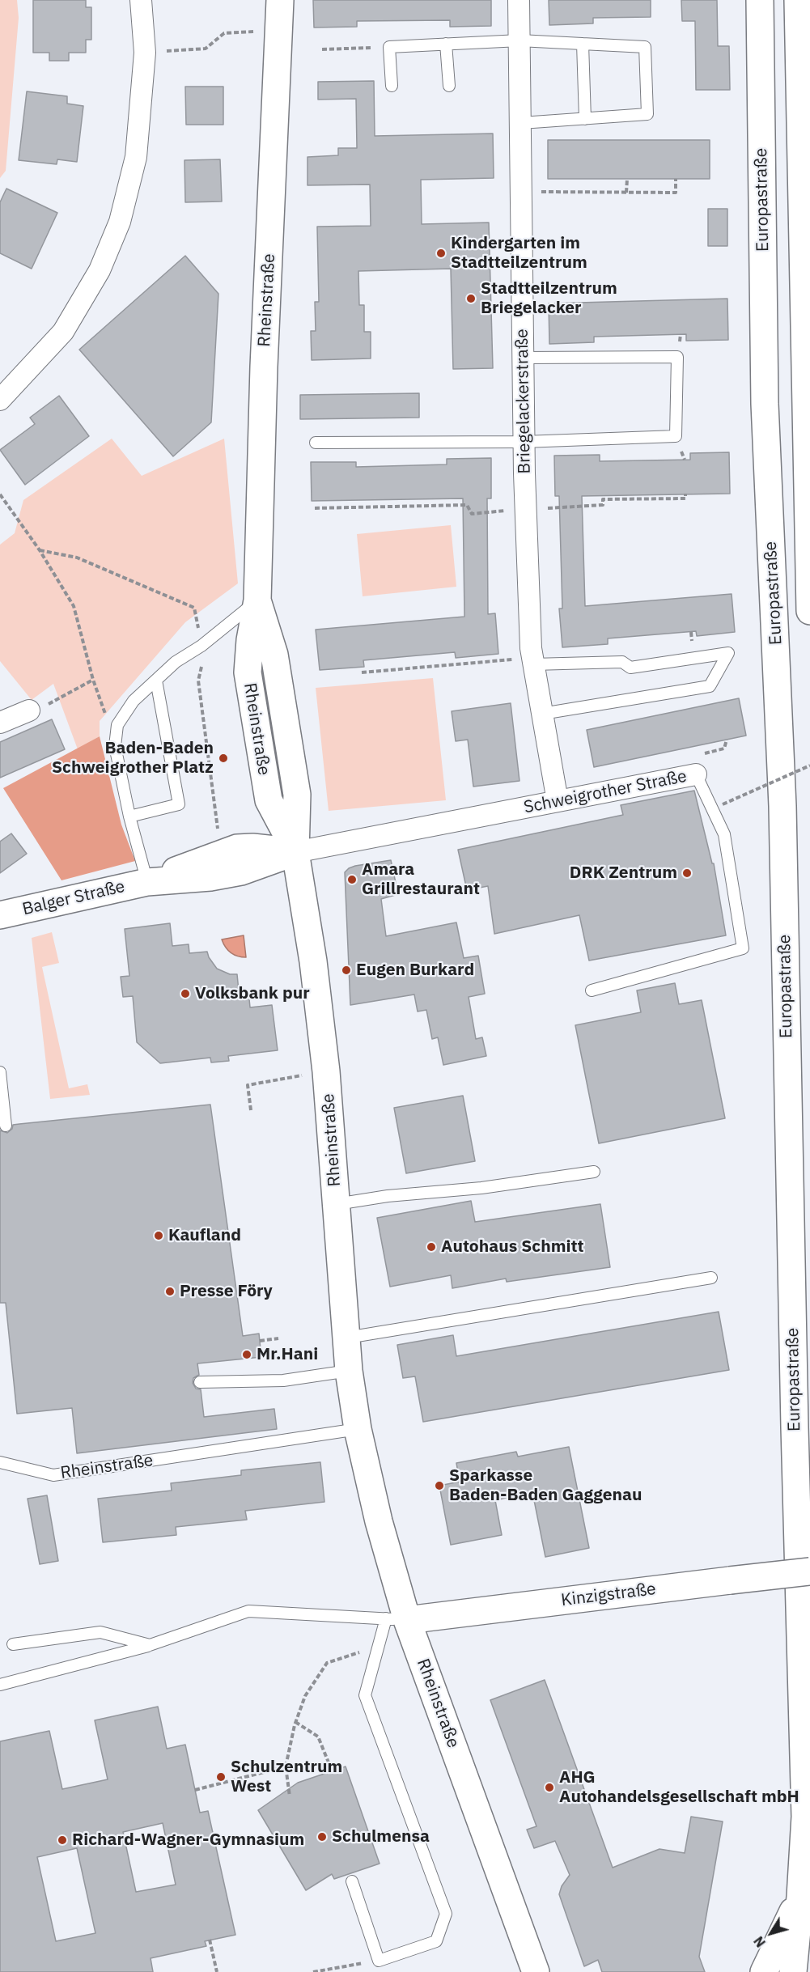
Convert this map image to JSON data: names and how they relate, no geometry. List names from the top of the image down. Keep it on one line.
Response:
{"streets":{"street":["Europastraße","Rheinstraße","Briegelackerstraße","Schweigrother Straße","Balger Straße","Kinzigstraße"]},"crossings":[["Rheinstraße","Schweigrother Straße"],["Rheinstraße","Balger Straße"],["Rheinstraße","Kinzigstraße"],["Briegelackerstraße","Schweigrother Straße"],["Schweigrother Straße","Balger Straße"]],"places":["Kindergarten im Stadtteilzentrum","Stadtteilzentrum Briegelacker","Baden-Baden Schweigrother Platz","DRK Zentrum","Amara Grillrestaurant","Eugen Burkard","Volksbank pur","Kaufland","Autohaus Schmitt","Presse Föry","Mr.Hani","Sparkasse Baden-Baden Gaggenau","Schulzentrum West","AHG Autohandelsgesellschaft mbH","Schulmensa","Richard-Wagner-Gymnasium"],"north":"bottom left"}
